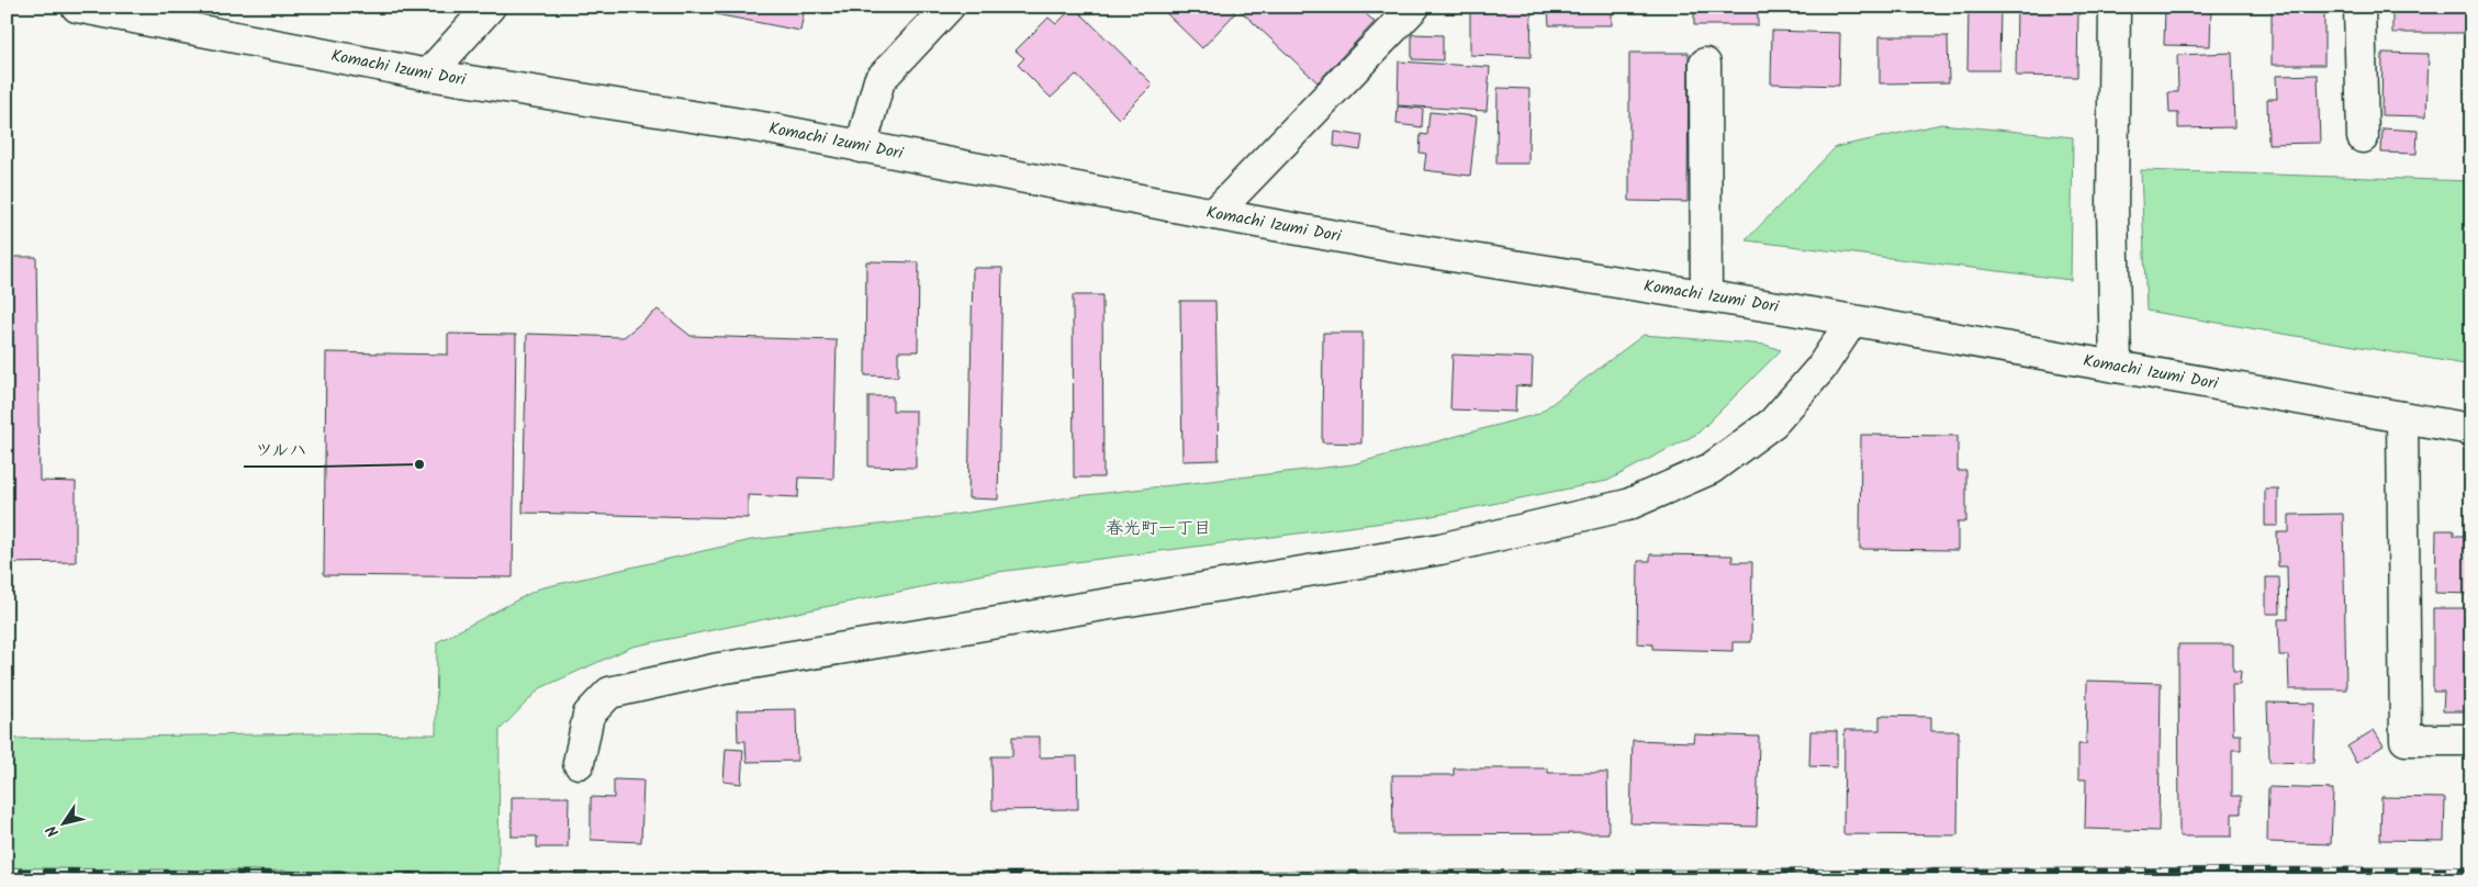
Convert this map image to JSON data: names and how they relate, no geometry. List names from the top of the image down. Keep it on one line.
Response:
{"streets":{"street":["Komachi Izumi Dori"]},"districts":["春光町一丁目"],"places":["ツルハ"],"north":"bottom left"}
